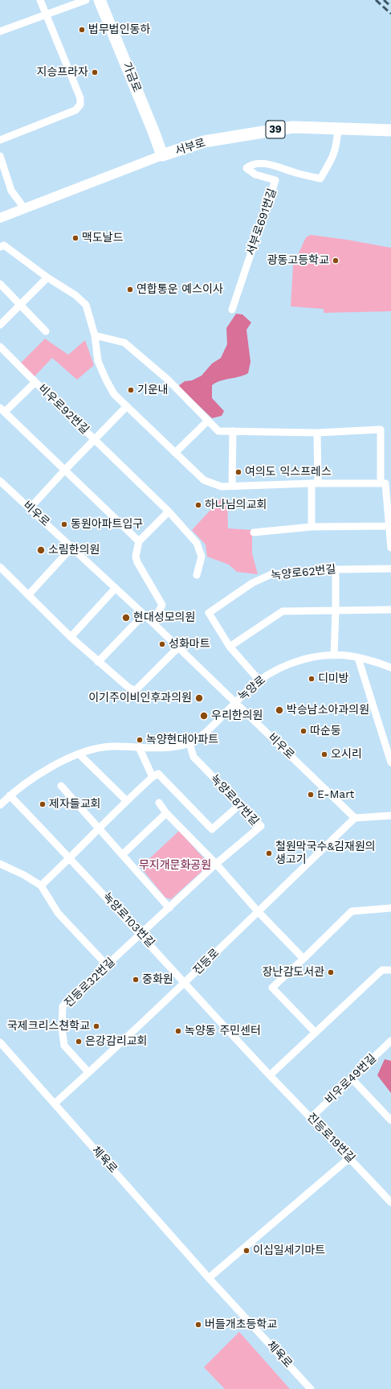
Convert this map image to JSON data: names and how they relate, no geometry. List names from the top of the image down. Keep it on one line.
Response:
{"streets":{"main road":["가금로","39","서부로"],"street":["서부로691번길","비우로92번길","비우로","녹양로62번길","녹양로","녹양로87번길","녹양로103번길","진등로","진등로32번길","비우로49번길","진등로19번길","체육로"]},"crossings":[["가금로","서부로"],["서부로","서부로691번길"],["비우로92번길","비우로"],["비우로","녹양로"],["비우로","진등로"],["녹양로62번길","녹양로"],["녹양로","녹양로87번길"],["녹양로","녹양로103번길"],["녹양로87번길","녹양로103번길"],["녹양로87번길","진등로32번길"],["녹양로103번길","진등로"],["녹양로103번길","진등로32번길"],["녹양로103번길","진등로19번길"],["진등로","진등로32번길"],["진등로","진등로19번길"],["진등로","체육로"],["비우로49번길","진등로19번길"]],"parks":["무지개문화공원"],"places":["법무법인동하","지승프라자","맥도날드","광동고등학교","연합통운 예스이사","기운내","여의도 익스프레스","하나님의교회","동원아파트입구","소림한의원","현대성모의원","성화마트","디미방","이기주이비인후과의원","박승남소아과의원","우리한의원","따순둥","녹양현대아파트","오시리","E-Mart","제자들교회","철원막국수&김재원의 생고기","장난감도서관","중화원","국제크리스쳔학교","녹양동 주민센터","은강감리교회","이십일세기마트","버들개초등학교"]}
